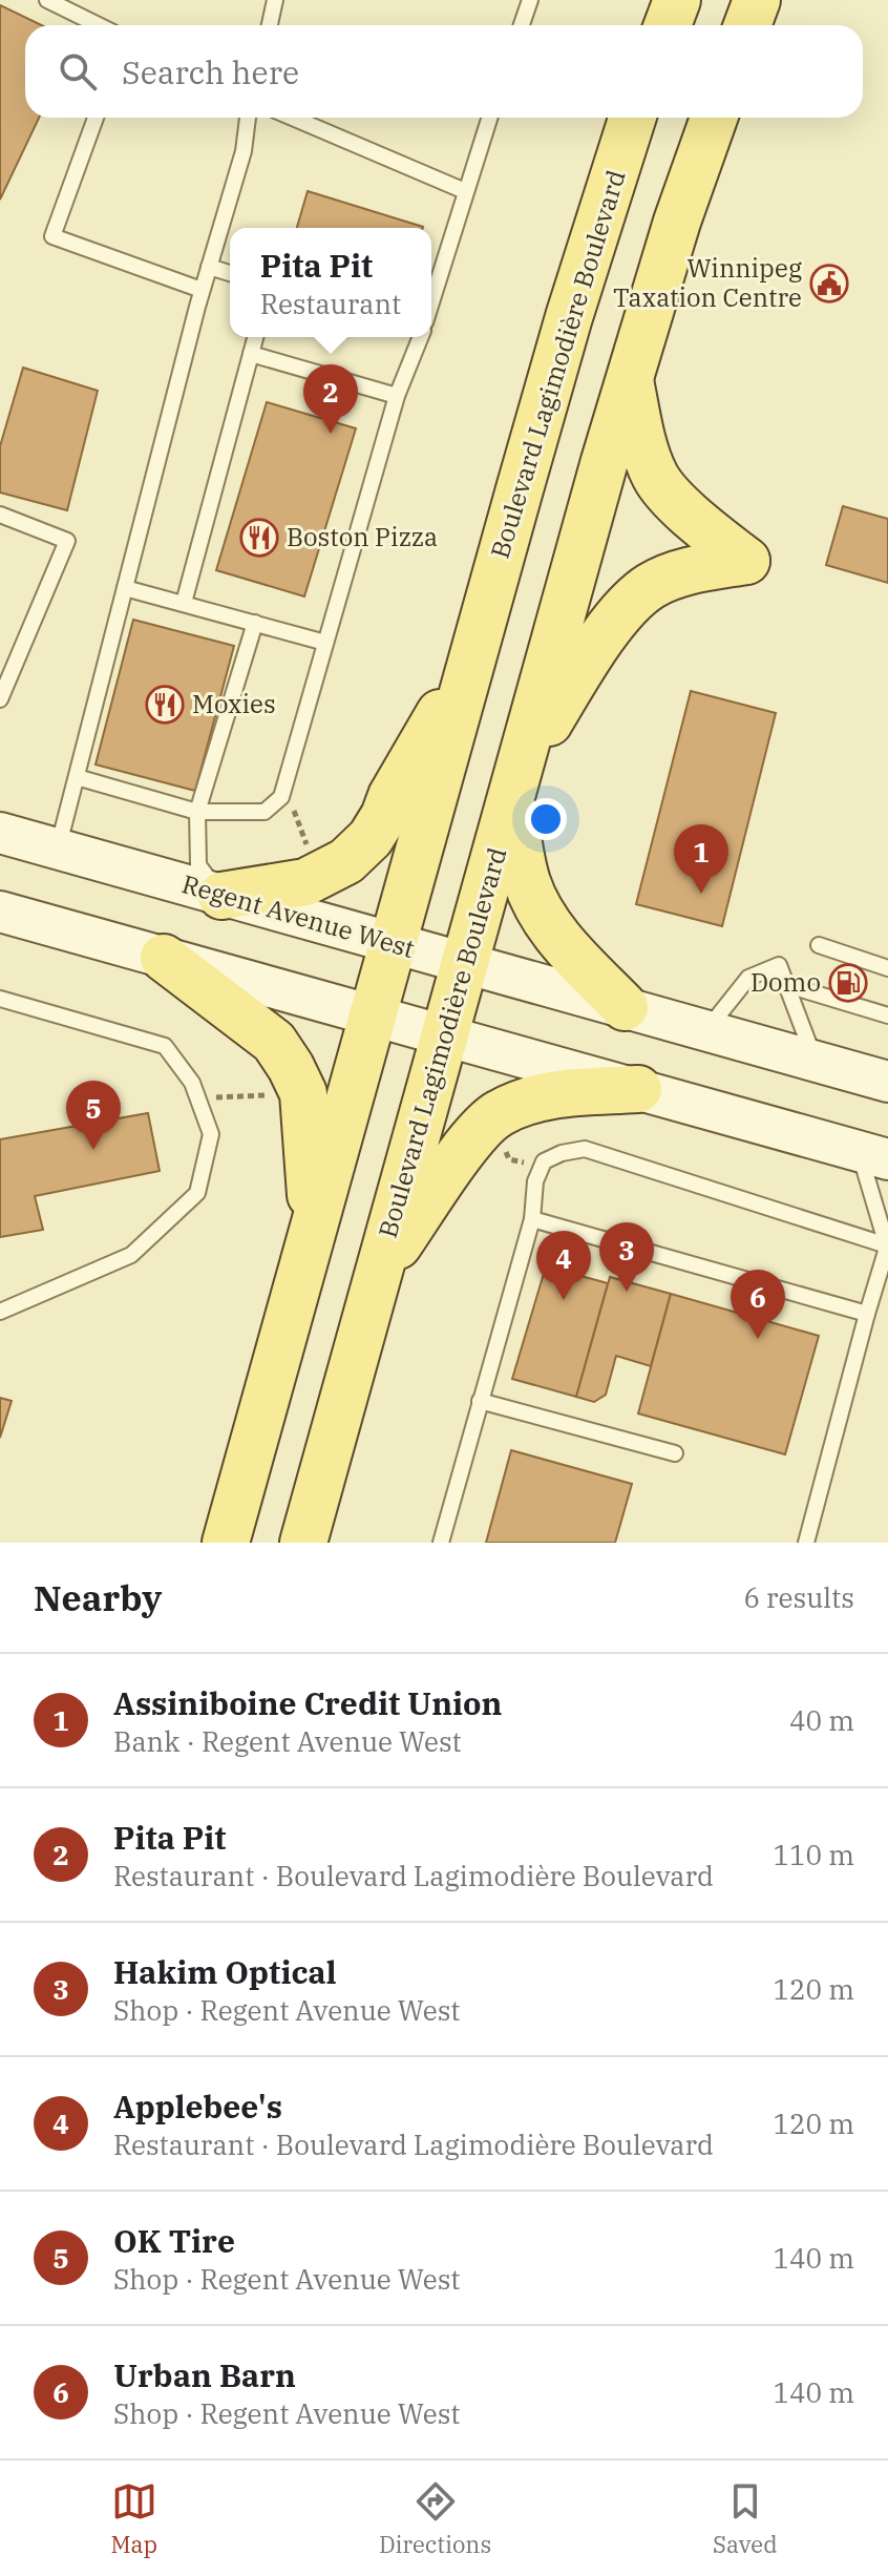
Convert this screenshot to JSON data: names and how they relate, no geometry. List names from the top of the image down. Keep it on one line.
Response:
{"streets":{"main road":["Boulevard Lagimodière Boulevard","Regent Avenue West"]},"crossings":[["Boulevard Lagimodière Boulevard","Regent Avenue West"]],"places":{"public building":["Winnipeg Taxation Centre"],"restaurant":["Boston Pizza","Moxies"],"fuel station":["Domo"]},"page":{"search":"Search here","popup":["Pita Pit","Restaurant"],"pins":["2","1","5","3","4","6"],"heading":["Nearby","6 results"],"list":[{"mark":"1","name":"Assiniboine Credit Union","note":"Bank · Regent Avenue West","value":"40 m"},{"mark":"2","name":"Pita Pit","note":"Restaurant · Boulevard Lagimodière Boulevard","value":"110 m"},{"mark":"3","name":"Hakim Optical","note":"Shop · Regent Avenue West","value":"120 m"},{"mark":"4","name":"Applebee's","note":"Restaurant · Boulevard Lagimodière Boulevard","value":"120 m"},{"mark":"5","name":"OK Tire","note":"Shop · Regent Avenue West","value":"140 m"},{"mark":"6","name":"Urban Barn","note":"Shop · Regent Avenue West","value":"140 m"}],"nav":["Map","Directions","Saved"]}}
